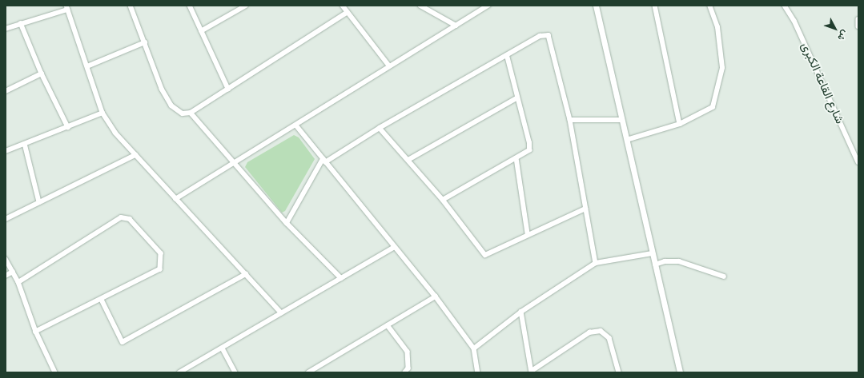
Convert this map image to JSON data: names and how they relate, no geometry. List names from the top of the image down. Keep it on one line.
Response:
{"streets":{"street":["شارع القاعة الكبرى"]},"north":"bottom right"}
